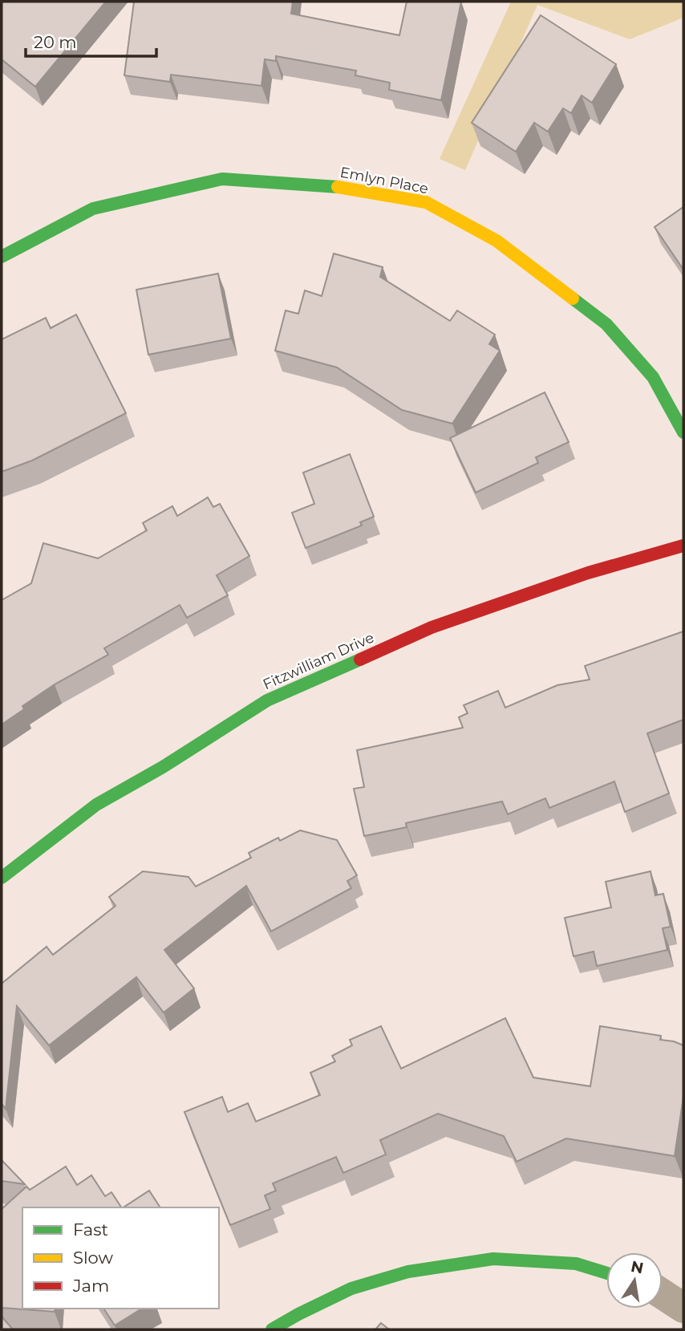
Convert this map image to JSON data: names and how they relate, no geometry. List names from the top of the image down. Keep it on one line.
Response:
{"streets":{"street":["Emlyn Place","Fitzwilliam Drive"]},"legend":["Fast","Slow","Jam"],"scale_bar":"20 m","north":"top"}
